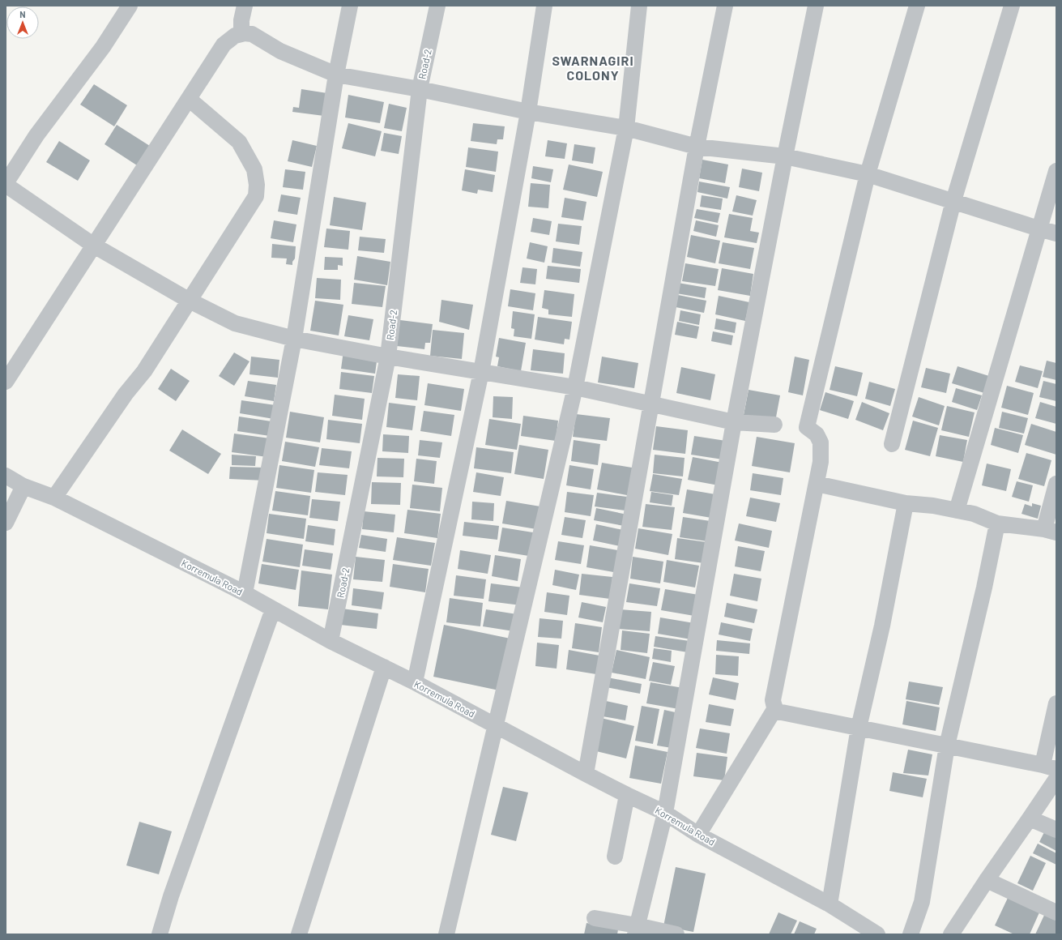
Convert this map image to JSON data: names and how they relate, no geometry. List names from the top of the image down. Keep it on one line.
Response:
{"streets":{"street":["Road-2","Korremula Road"]},"crossings":[["Road-2","Korremula Road"]],"districts":["SWARNAGIRI COLONY"],"north":"top"}
